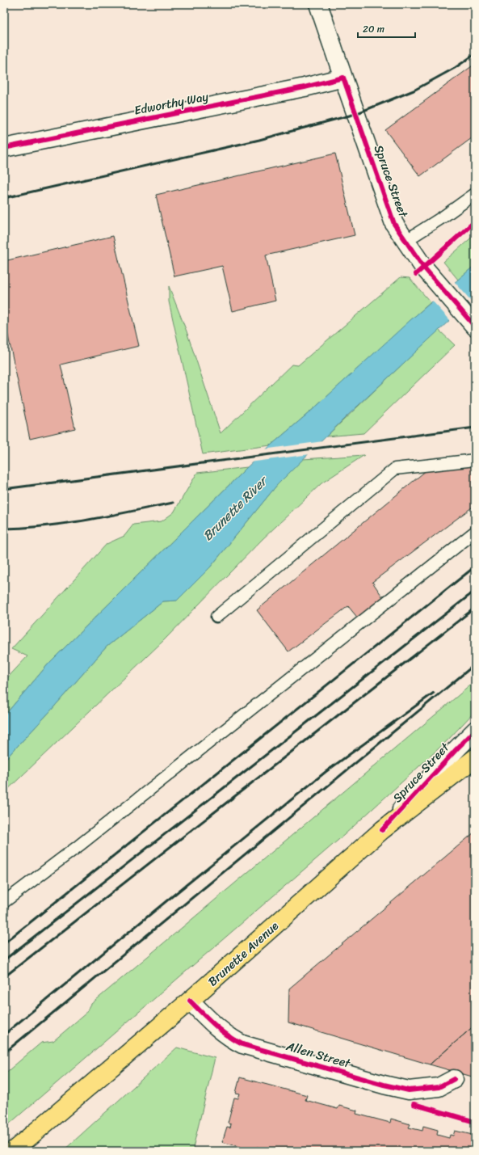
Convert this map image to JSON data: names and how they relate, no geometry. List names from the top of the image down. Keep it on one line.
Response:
{"streets":{"main road":["Brunette Avenue"],"street":["Edworthy Way","Spruce Street","Allen Street"]},"crossings":[["Edworthy Way","Spruce Street"],["Spruce Street","Brunette Avenue"],["Brunette Avenue","Allen Street"]],"water":["Brunette River"],"scale_bar":"20 m"}
